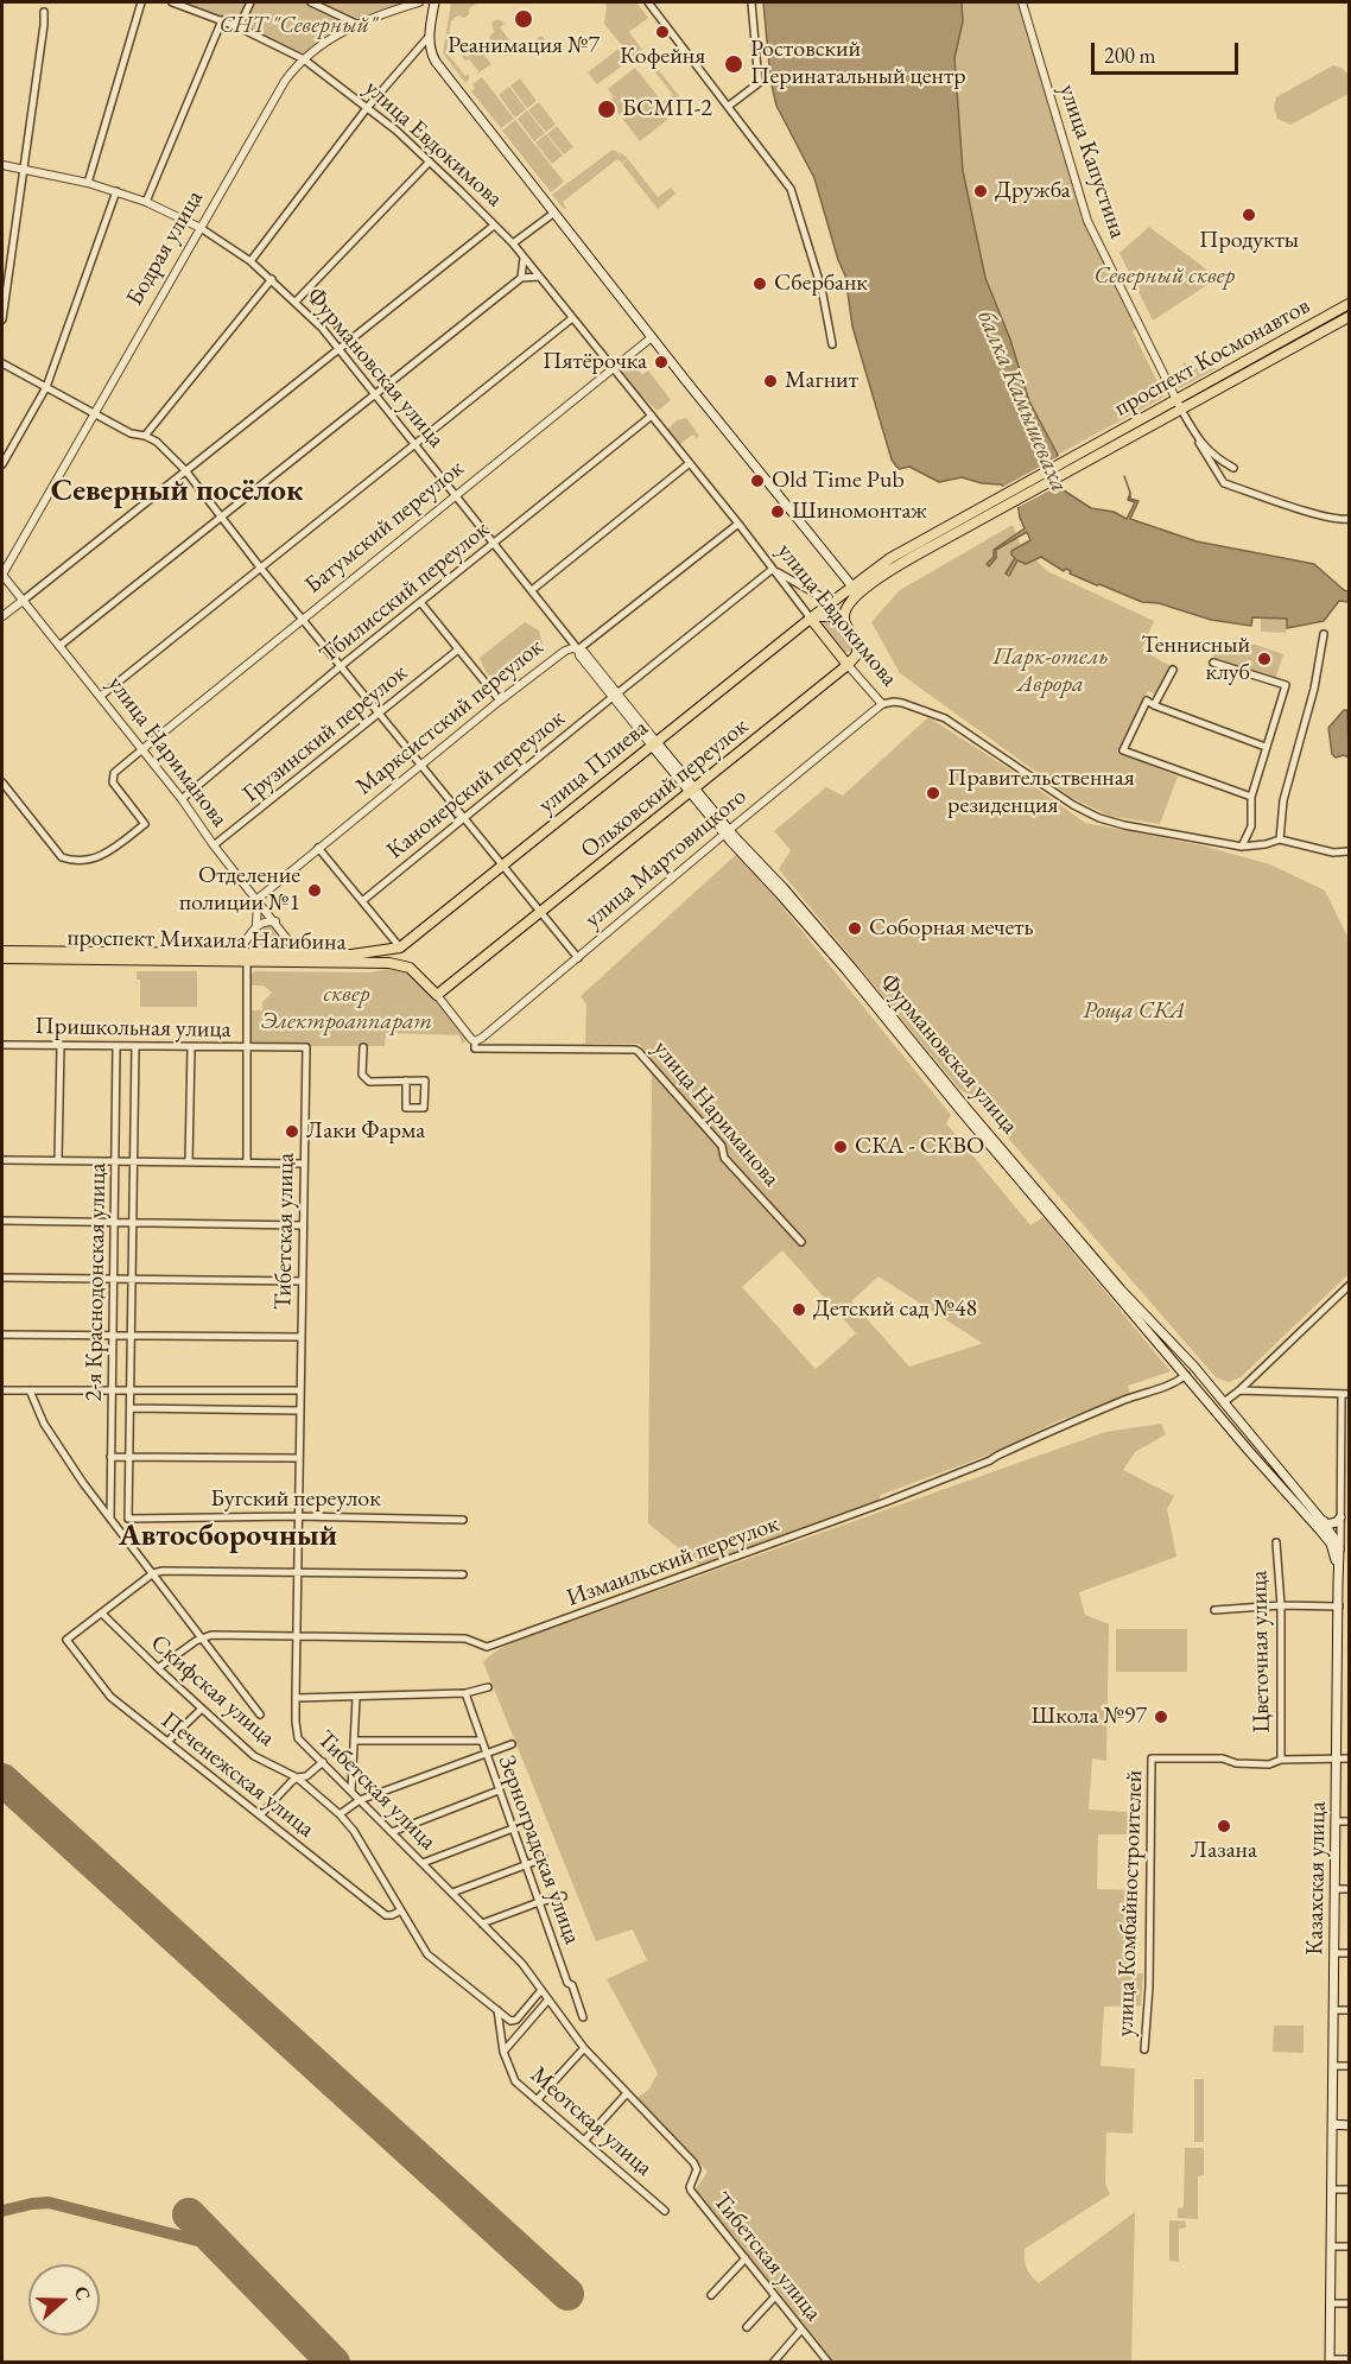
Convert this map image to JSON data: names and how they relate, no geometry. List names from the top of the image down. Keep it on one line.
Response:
{"streets":{"main road":["улица Евдокимова","проспект Космонавтов","Фурмановская улица","улица Плиева","Ольховский переулок","проспект Михаила Нагибина","Казахская улица"],"street":["улица Капустина","Бодрая улица","Батумский переулок","Тбилисский переулок","Марксистский переулок","Грузинский переулок","улица Нариманова","Канонерский переулок","улица Мартовицкого","Пришкольная улица","Тибетская улица","2-я Краснодонская улица","Бугский переулок","Измаильский переулок","Цветочная улица","Скифская улица","Печенежская улица","Зерноградская улица","улица Комбайностроителей","Меотская улица"]},"crossings":[["улица Евдокимова","Бодрая улица"],["улица Евдокимова","проспект Космонавтов"],["улица Евдокимова","Батумский переулок"],["улица Евдокимова","Тбилисский переулок"],["улица Евдокимова","Марксистский переулок"],["улица Евдокимова","улица Плиева"],["улица Евдокимова","Канонерский переулок"],["улица Евдокимова","Ольховский переулок"],["улица Евдокимова","улица Мартовицкого"],["улица Капустина","проспект Космонавтов"],["Бодрая улица","Фурмановская улица"],["Бодрая улица","улица Нариманова"],["Фурмановская улица","Батумский переулок"],["Фурмановская улица","Тбилисский переулок"],["Фурмановская улица","Марксистский переулок"],["Фурмановская улица","улица Плиева"],["Фурмановская улица","Канонерский переулок"],["Фурмановская улица","Ольховский переулок"],["Фурмановская улица","улица Мартовицкого"],["Батумский переулок","улица Нариманова"],["Тбилисский переулок","улица Нариманова"],["Марксистский переулок","улица Нариманова"],["Грузинский переулок","улица Нариманова"],["улица Нариманова","улица Мартовицкого"],["улица Нариманова","проспект Михаила Нагибина"],["улица Плиева","проспект Михаила Нагибина"],["Ольховский переулок","проспект Михаила Нагибина"],["Пришкольная улица","Тибетская улица"],["Пришкольная улица","2-я Краснодонская улица"],["Тибетская улица","Бугский переулок"],["Тибетская улица","Измаильский переулок"],["Цветочная улица","улица Комбайностроителей"],["Скифская улица","Печенежская улица"],["Скифская улица","Меотская улица"]],"districts":["Северный посёлок","Автосборочный"],"water":["балка Камышеваха"],"parks":["СНТ \"Северный\"","Северный сквер","Парк-отель Аврора","cквер Электроаппарат","Роща СКА"],"places":["Реанимация №7","Кофейня","Ростовский Перинатальный центр","БСМП-2","Дружба","Продукты","Сбербанк","Пятёрочка","Магнит","Old Time Pub","Шиномонтаж","Теннисный клуб","Правительственная резиденция","Отделение полиции №1","Соборная мечеть","Лаки Фарма","СКА - СКВО","Детский сад №48","Школа №97","Лазана"],"scale_bar":"200 m","north":"right"}
